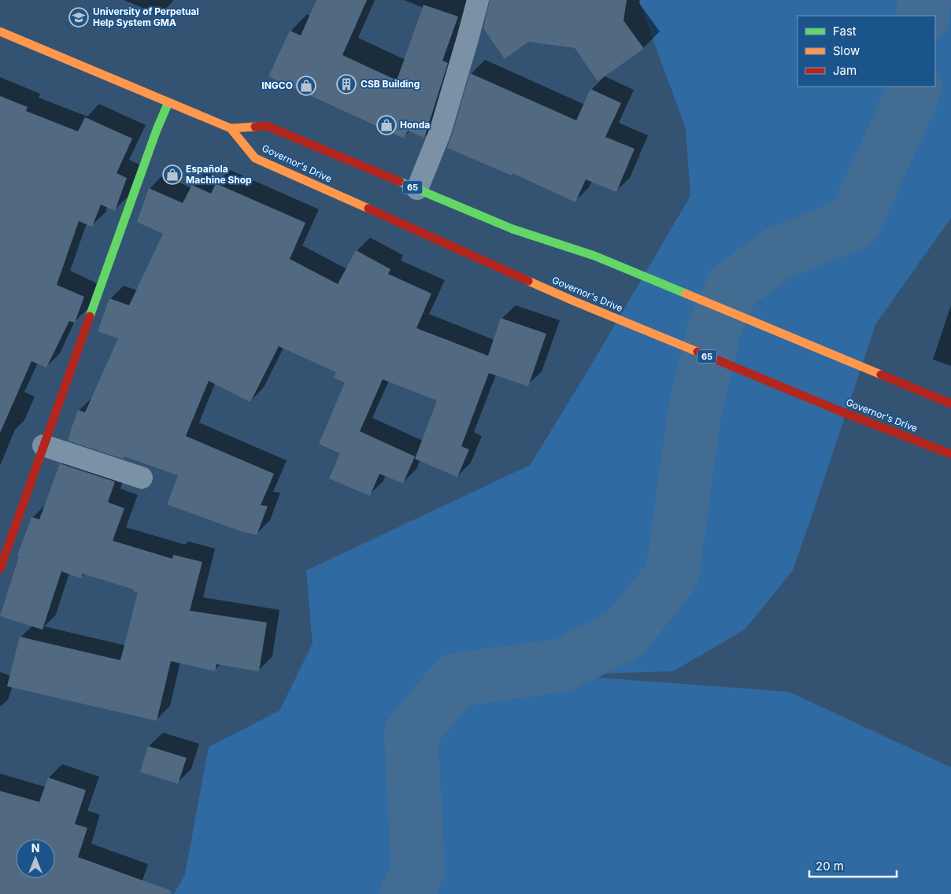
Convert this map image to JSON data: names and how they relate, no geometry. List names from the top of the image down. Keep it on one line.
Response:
{"streets":{"main road":["Governor's Drive","65"]},"places":{"school or university":["University of Perpetual Help System GMA"],"building":["CSB Building"],"shop":["INGCO","Honda","Española Machine Shop"]},"legend":["Fast","Slow","Jam"],"scale_bar":"20 m","north":"top"}
